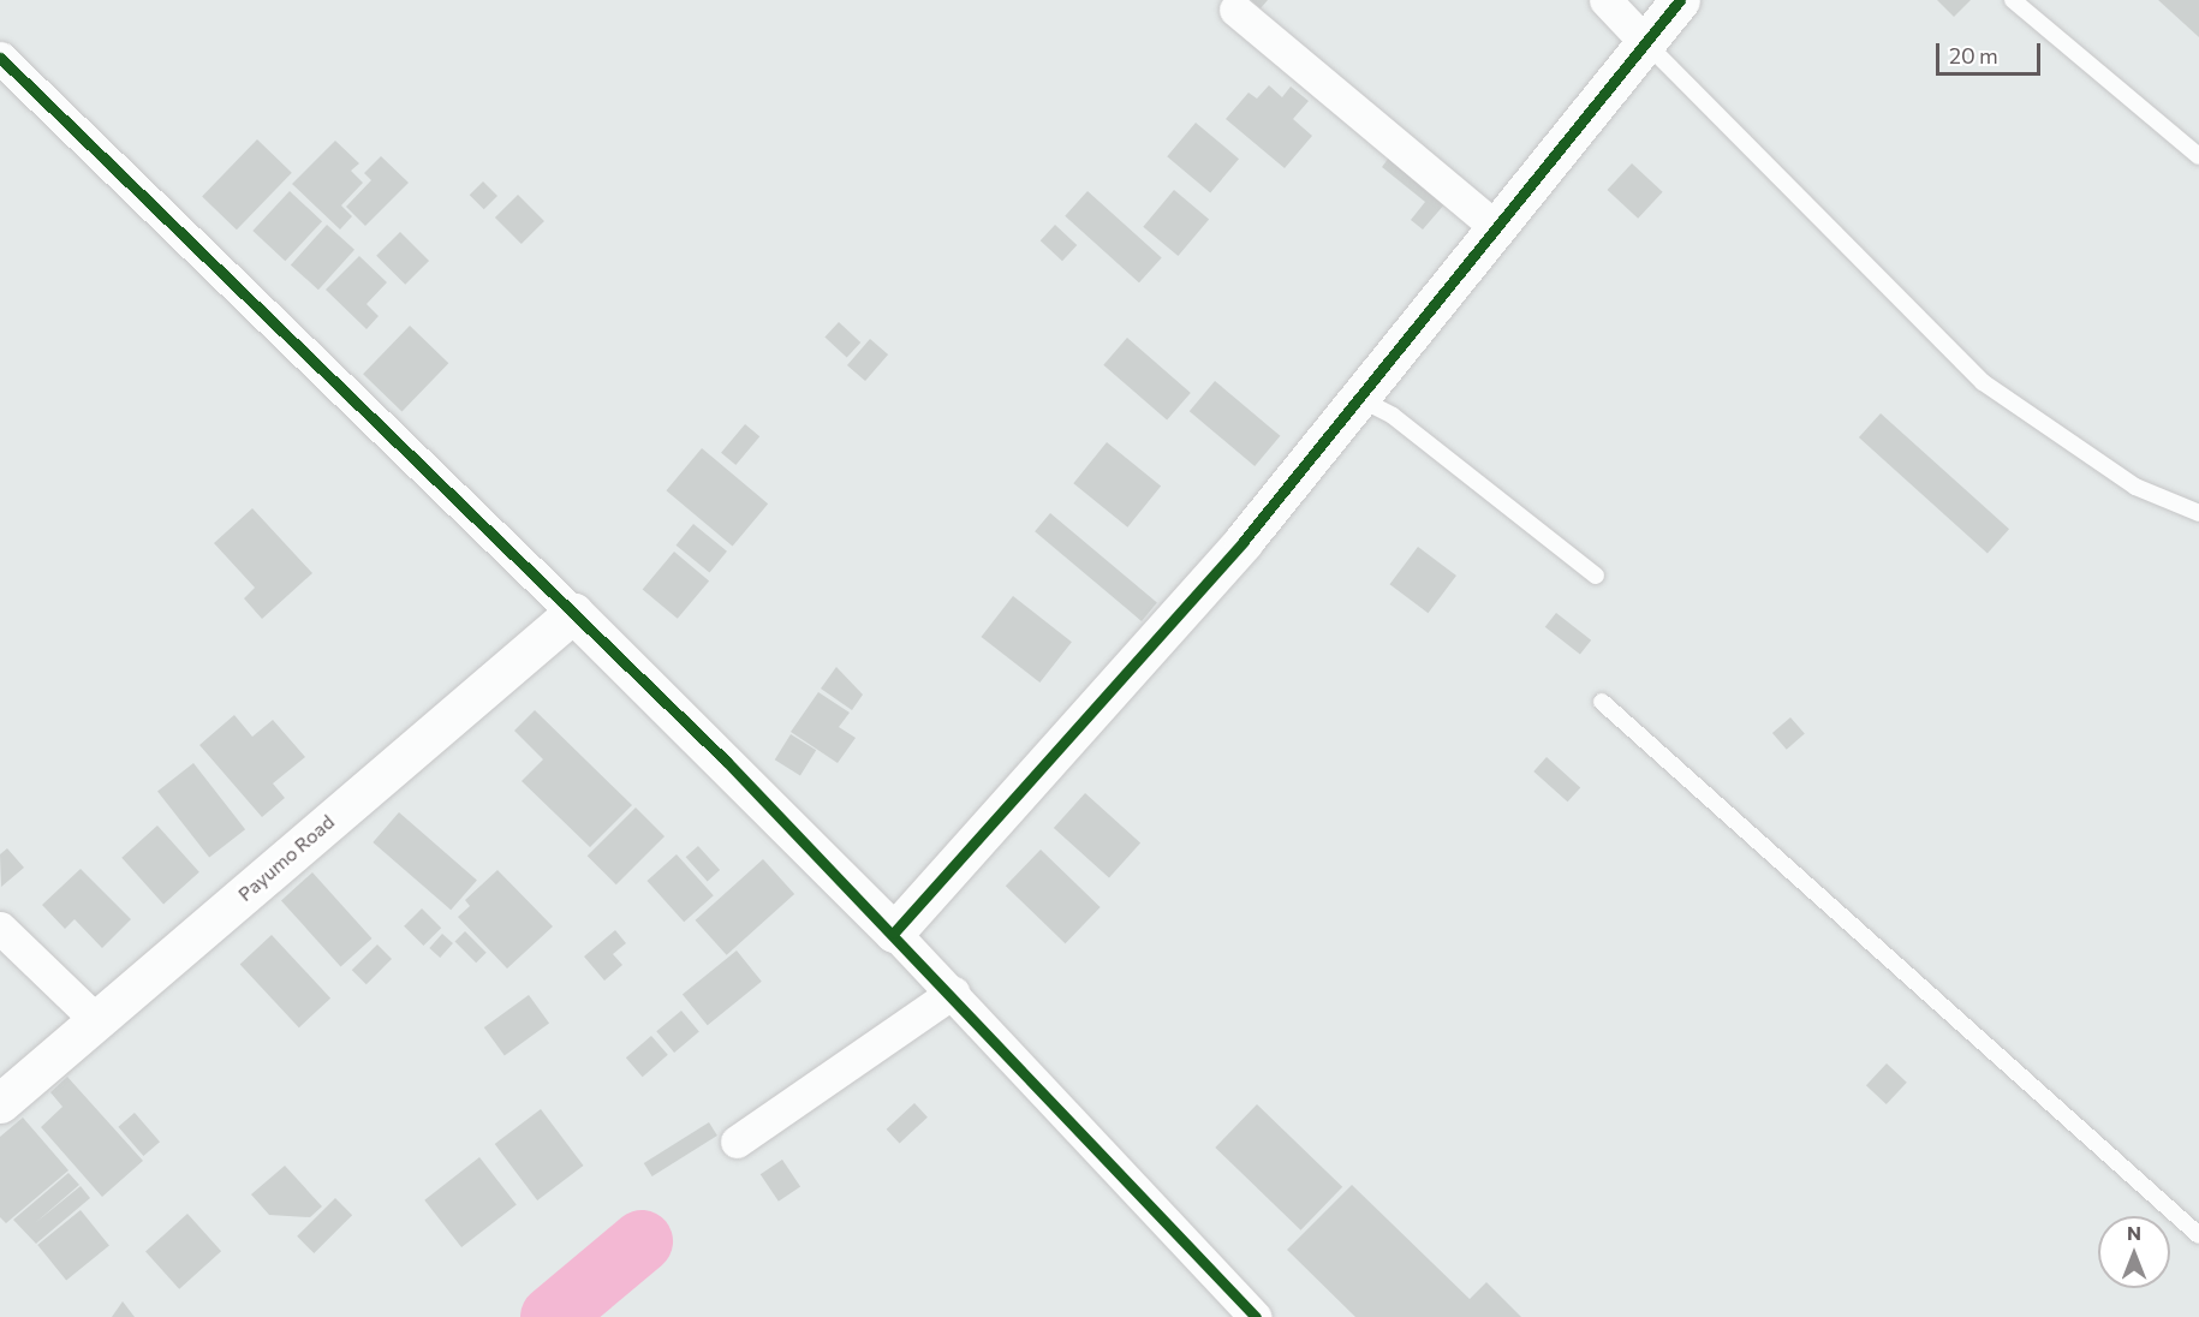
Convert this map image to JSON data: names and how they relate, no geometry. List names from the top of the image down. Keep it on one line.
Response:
{"streets":{"street":["Payumo Road"]},"scale_bar":"20 m","north":"top"}
